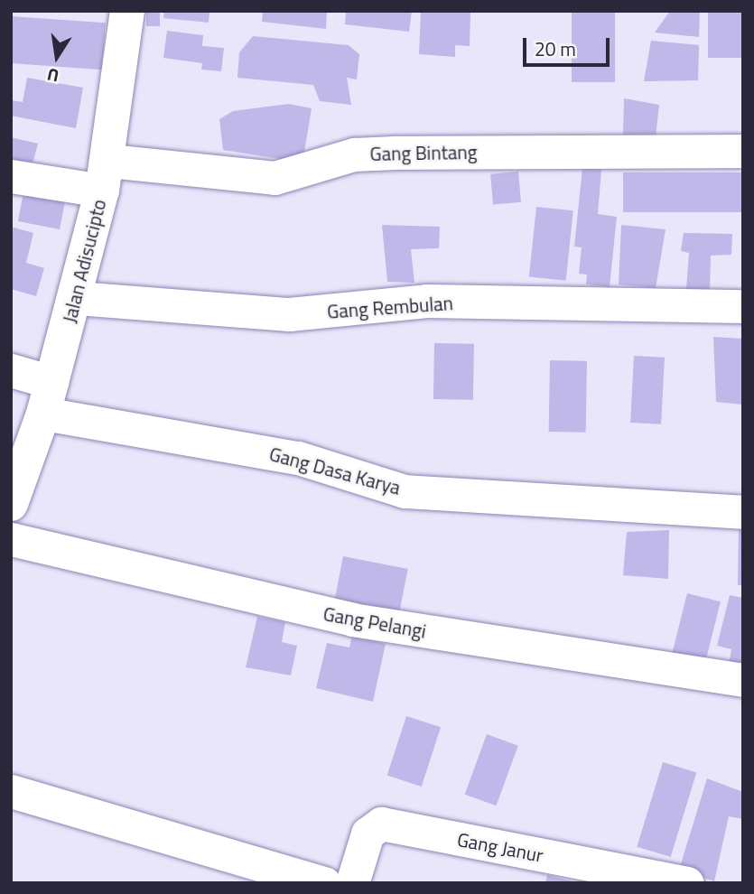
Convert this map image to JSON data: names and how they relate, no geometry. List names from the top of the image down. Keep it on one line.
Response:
{"streets":{"main road":["Jalan Adisucipto"],"street":["Gang Bintang","Gang Rembulan","Gang Dasa Karya","Gang Pelangi","Gang Janur"]},"crossings":[["Gang Bintang","Jalan Adisucipto"],["Jalan Adisucipto","Gang Rembulan"],["Jalan Adisucipto","Gang Dasa Karya"]],"scale_bar":"20 m","north":"bottom"}
